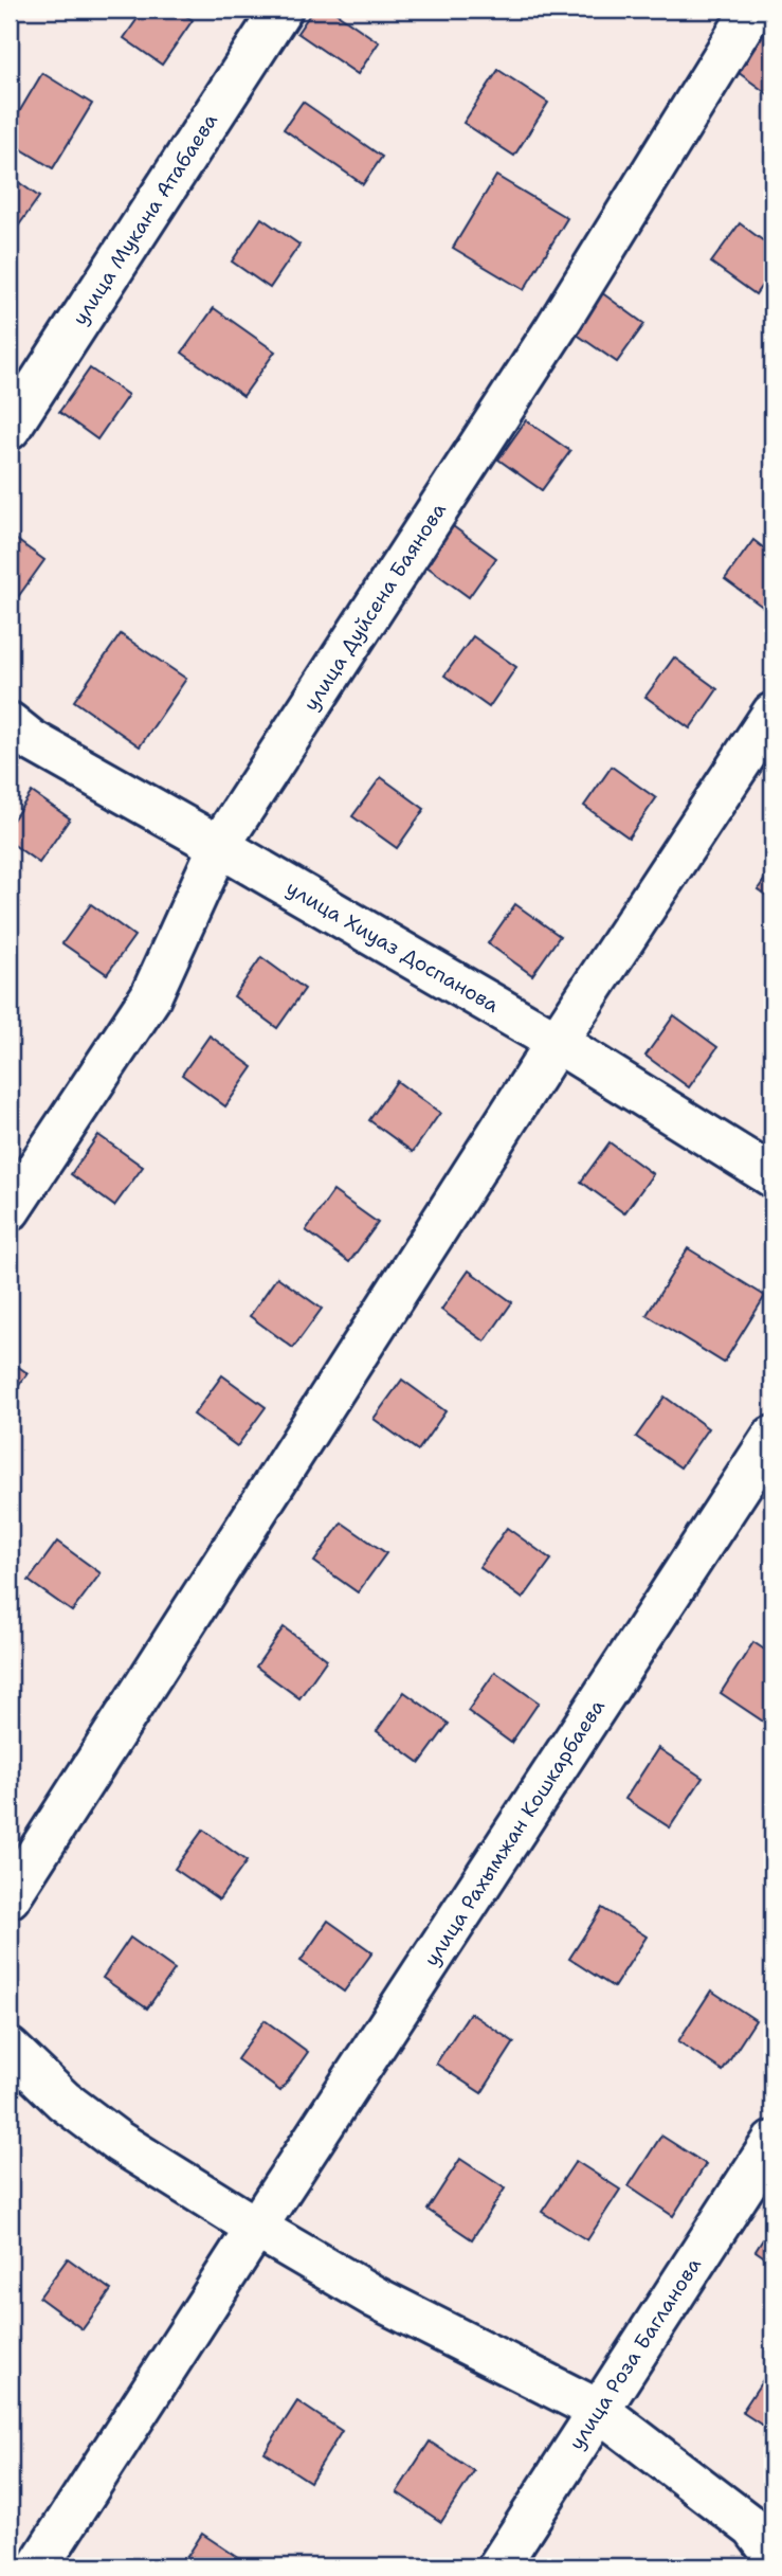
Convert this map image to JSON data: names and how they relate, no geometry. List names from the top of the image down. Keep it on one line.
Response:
{"streets":{"street":["улица Мукана Атабаева","улица Дуйсена Баянова","улица Хиуаз Доспанова","улица Рахымжан Кошкарбаева","улица Роза Багланова"]},"crossings":[["улица Дуйсена Баянова","улица Хиуаз Доспанова"]]}
